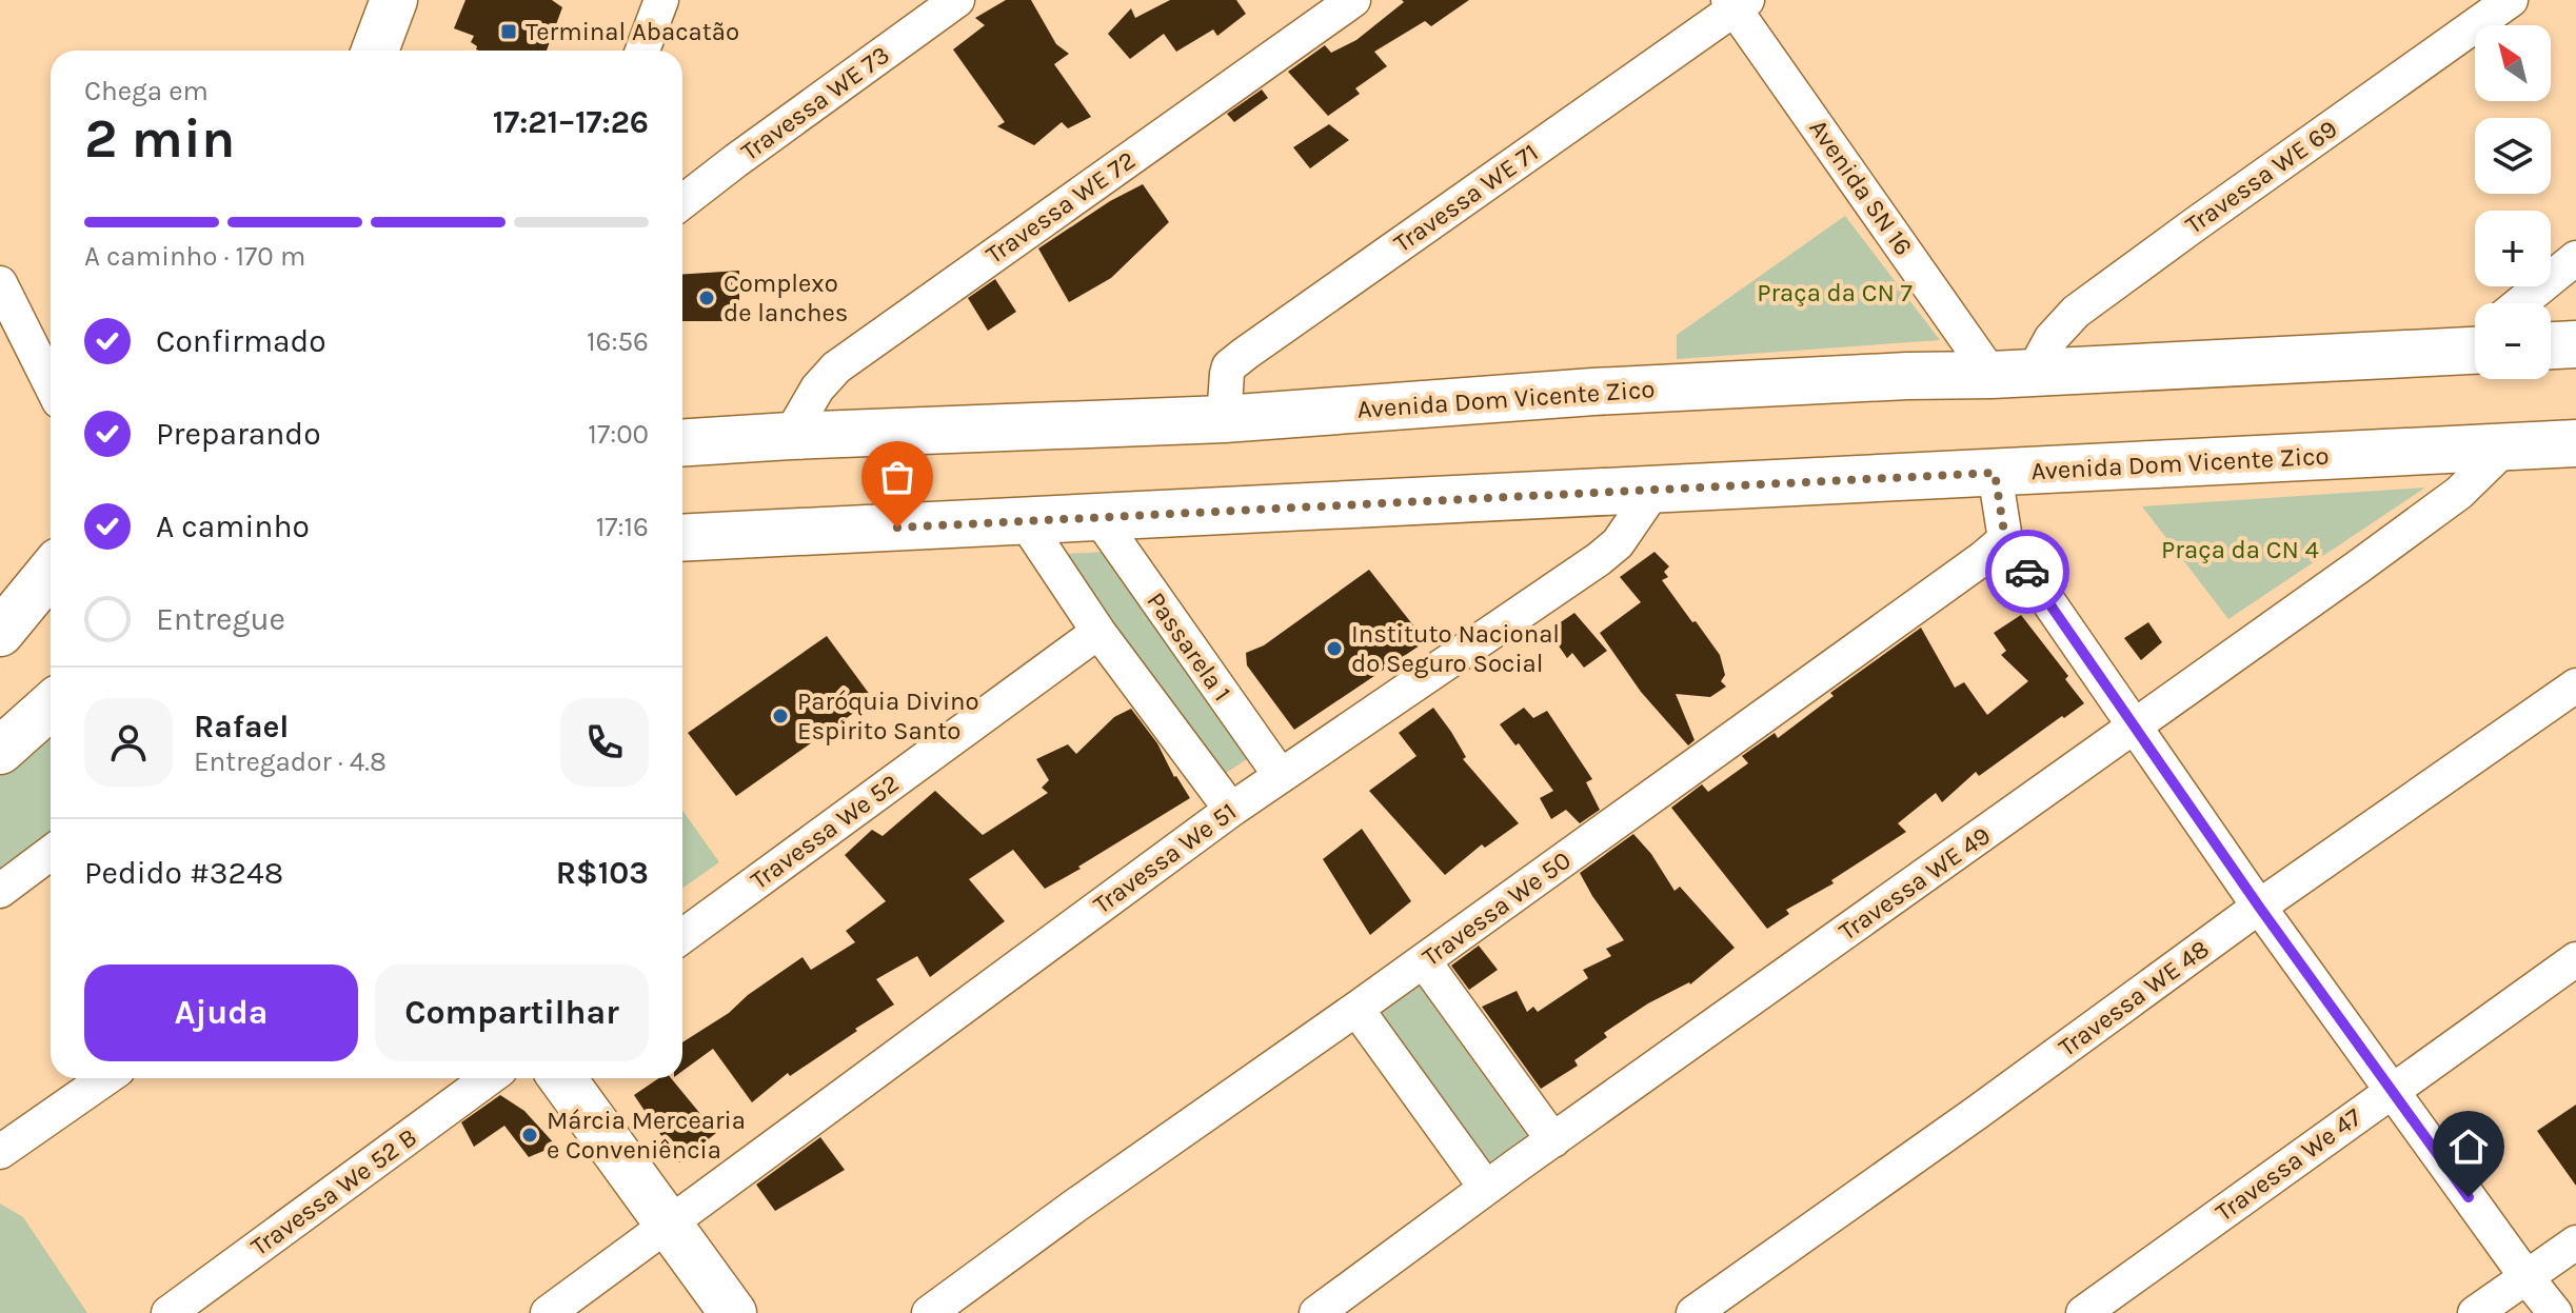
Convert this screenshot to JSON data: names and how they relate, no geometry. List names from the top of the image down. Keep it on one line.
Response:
{"streets":{"main road":["Avenida Dom Vicente Zico"],"street":["Travessa WE 73","Travessa WE 69","Avenida SN 16","Travessa WE 71","Travessa WE 72","Passarela 1","Travessa We 52","Travessa We 51","Travessa WE 49","Travessa We 50","Travessa WE 48","Travessa We 47","Travessa We 52 B"]},"crossings":[["Travessa WE 69","Avenida SN 16"],["Travessa WE 69","Avenida Dom Vicente Zico"],["Avenida SN 16","Travessa WE 71"],["Avenida SN 16","Avenida Dom Vicente Zico"],["Travessa WE 71","Avenida Dom Vicente Zico"],["Travessa WE 72","Avenida Dom Vicente Zico"],["Avenida Dom Vicente Zico","Passarela 1"],["Avenida Dom Vicente Zico","Travessa We 51"],["Avenida Dom Vicente Zico","Travessa WE 49"],["Passarela 1","Travessa We 51"]],"parks":["Praça da CN 7","Praça da CN 4"],"places":{"transit":["Terminal Abacatão"],"other":["Complexo de lanches","Instituto Nacional do Seguro Social","Paróquia Divino Espirito Santo","Márcia Mercearia e Conveniência"]},"north":"top left","page":{"map_buttons":["+","−"],"heading":["2 min","Chega em","17:21–17:26"],"panel":["Rafael","Entregador · 4.8","Pedido #3248","R$103"],"bar":"A caminho · 170 m","list":[["Confirmado","16:56"],["Preparando","17:00"],["A caminho","17:16"],"Entregue"],"buttons":["Ajuda","Compartilhar"]}}
